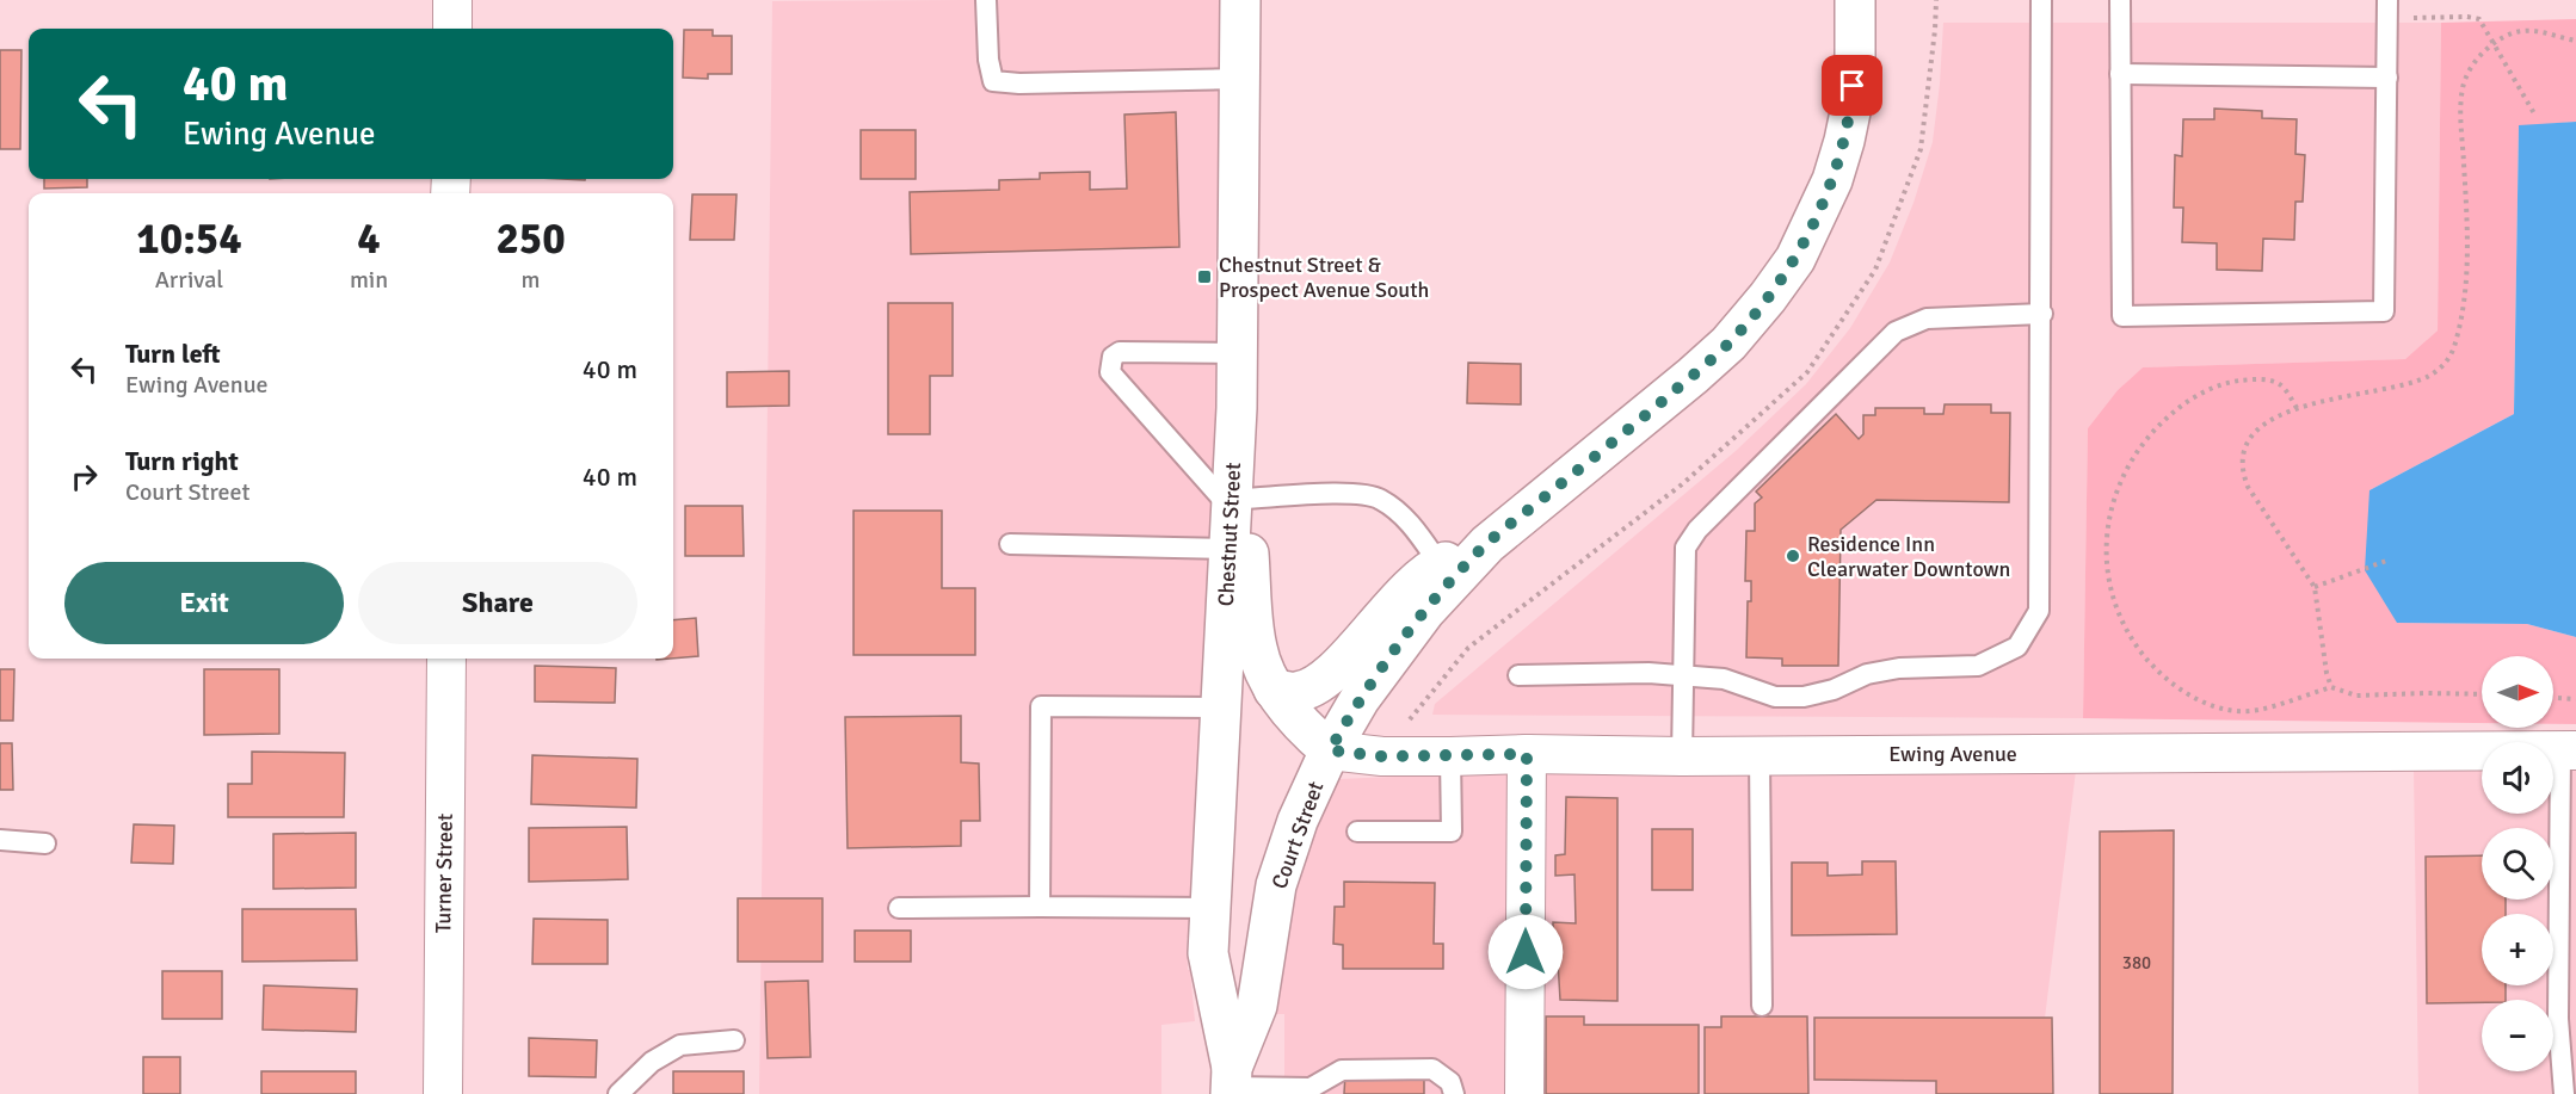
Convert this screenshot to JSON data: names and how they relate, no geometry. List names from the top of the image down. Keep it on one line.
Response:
{"streets":{"main road":["Chestnut Street","Court Street"],"street":["Ewing Avenue","Turner Street"]},"crossings":[["Chestnut Street","Court Street"],["Ewing Avenue","Court Street"]],"places":{"transit":["Chestnut Street & Prospect Avenue South"],"other":["Residence Inn Clearwater Downtown"]},"house_numbers":["380"],"north":"right","page":{"turn":["40 m","Ewing Avenue"],"eta":["10:54","Arrival","4","min","250","m"],"list":[{"name":"Turn left","note":"Ewing Avenue","value":"40 m"},{"name":"Turn right","note":"Court Street","value":"40 m"}],"buttons":["Exit","Share"],"map_buttons":["+","−"]}}
